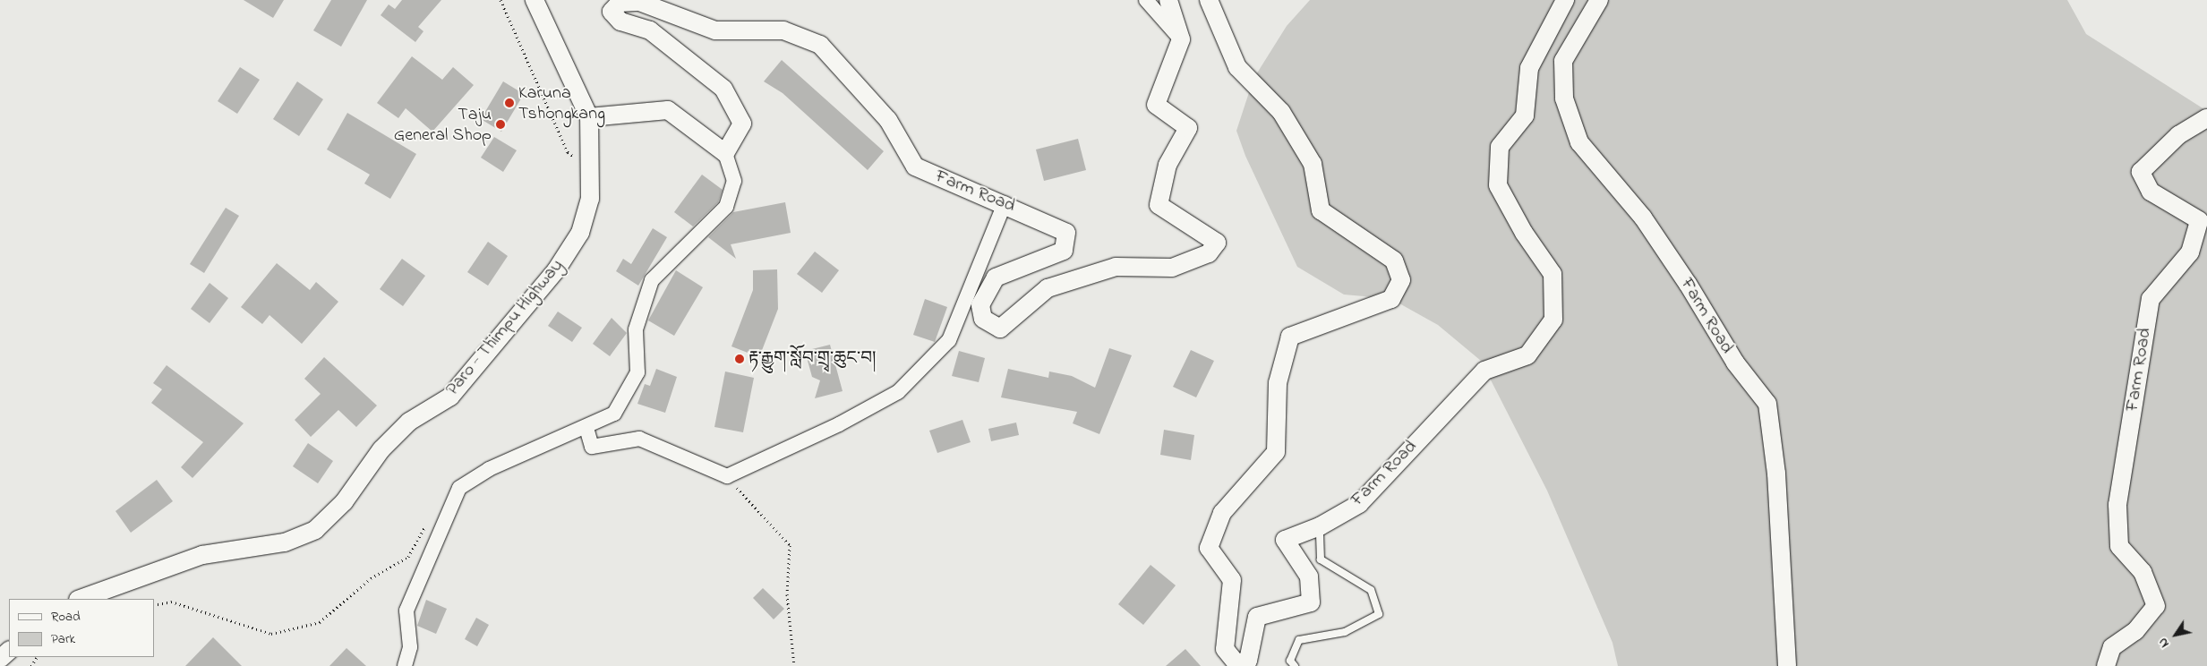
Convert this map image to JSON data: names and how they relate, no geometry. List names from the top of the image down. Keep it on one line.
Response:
{"streets":{"street":["Farm Road","Paro - Thimpu Highway"]},"places":["Karuna Tshongkang","Taju General Shop","རྟ་རྒྱུག་སློབ་གྲྭ་ཆུང་བ།"],"legend":["Road","Park"],"north":"bottom left"}
